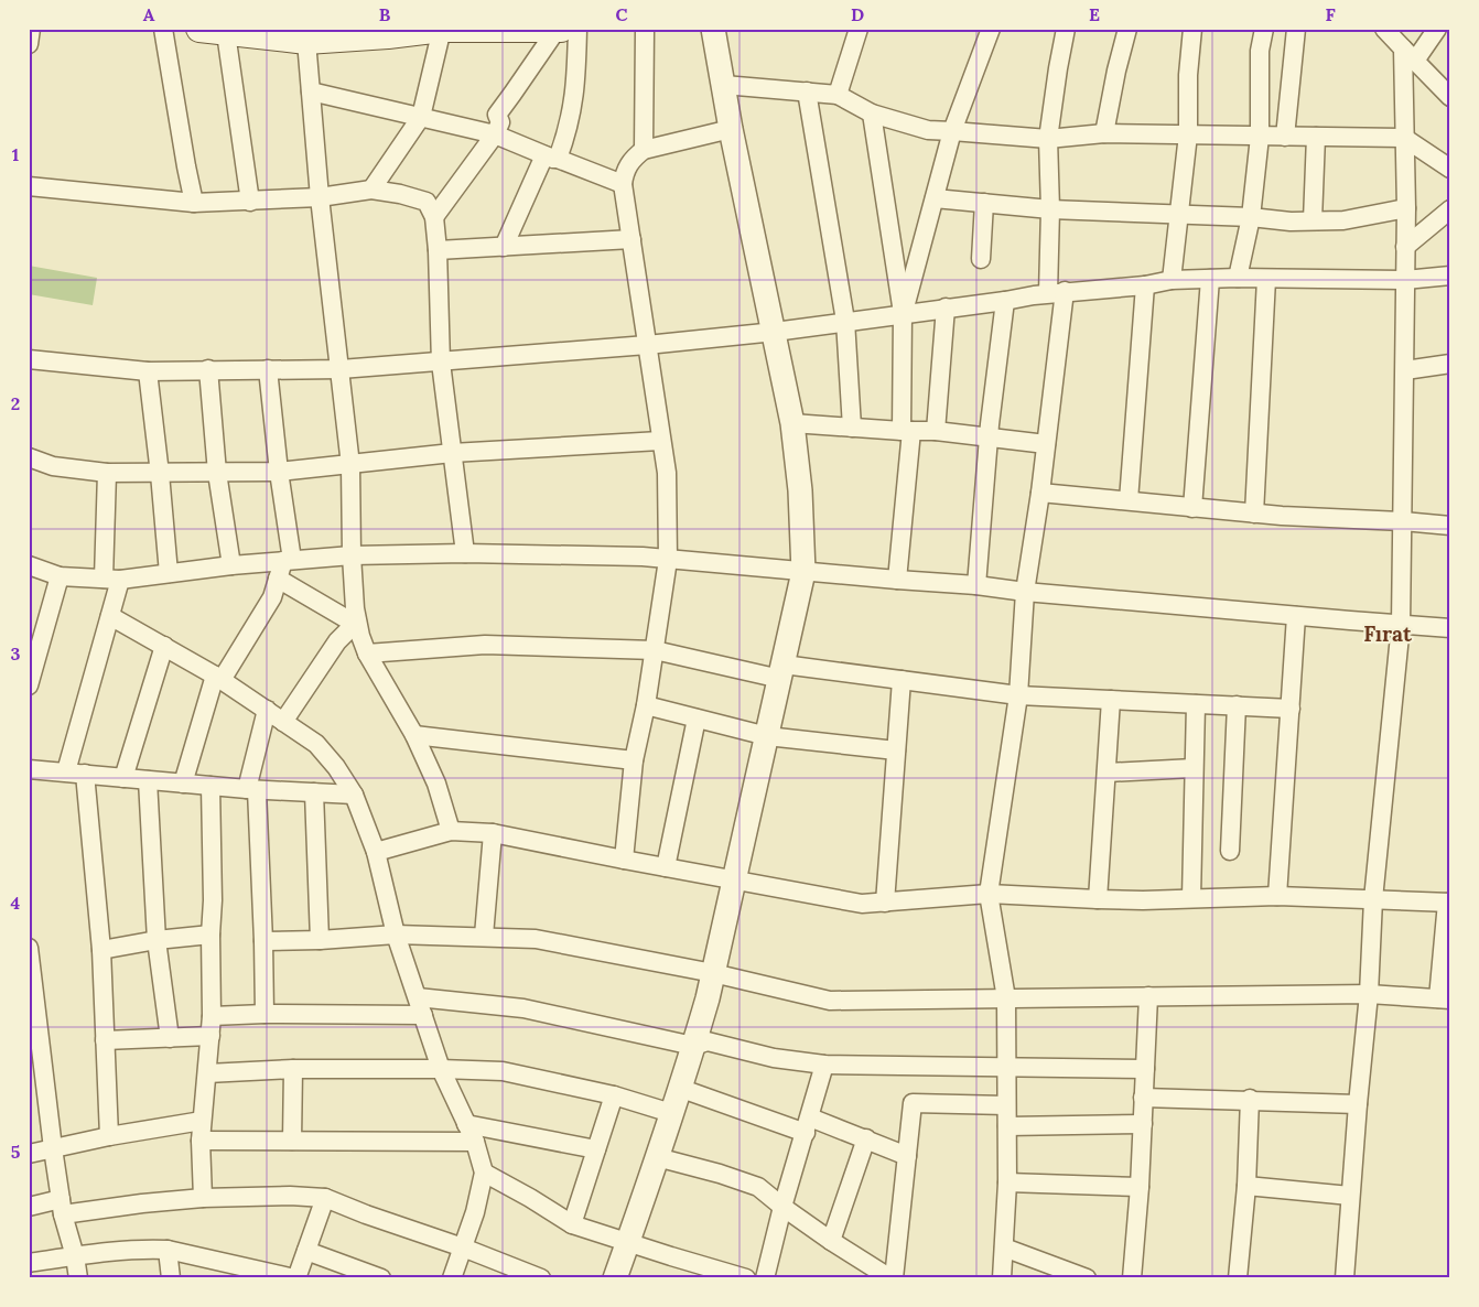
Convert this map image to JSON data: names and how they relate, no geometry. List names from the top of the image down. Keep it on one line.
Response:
{"districts":["Fırat"],"grid":{"columns":["A","B","C","D","E","F"],"rows":["1","2","3","4","5"]}}
